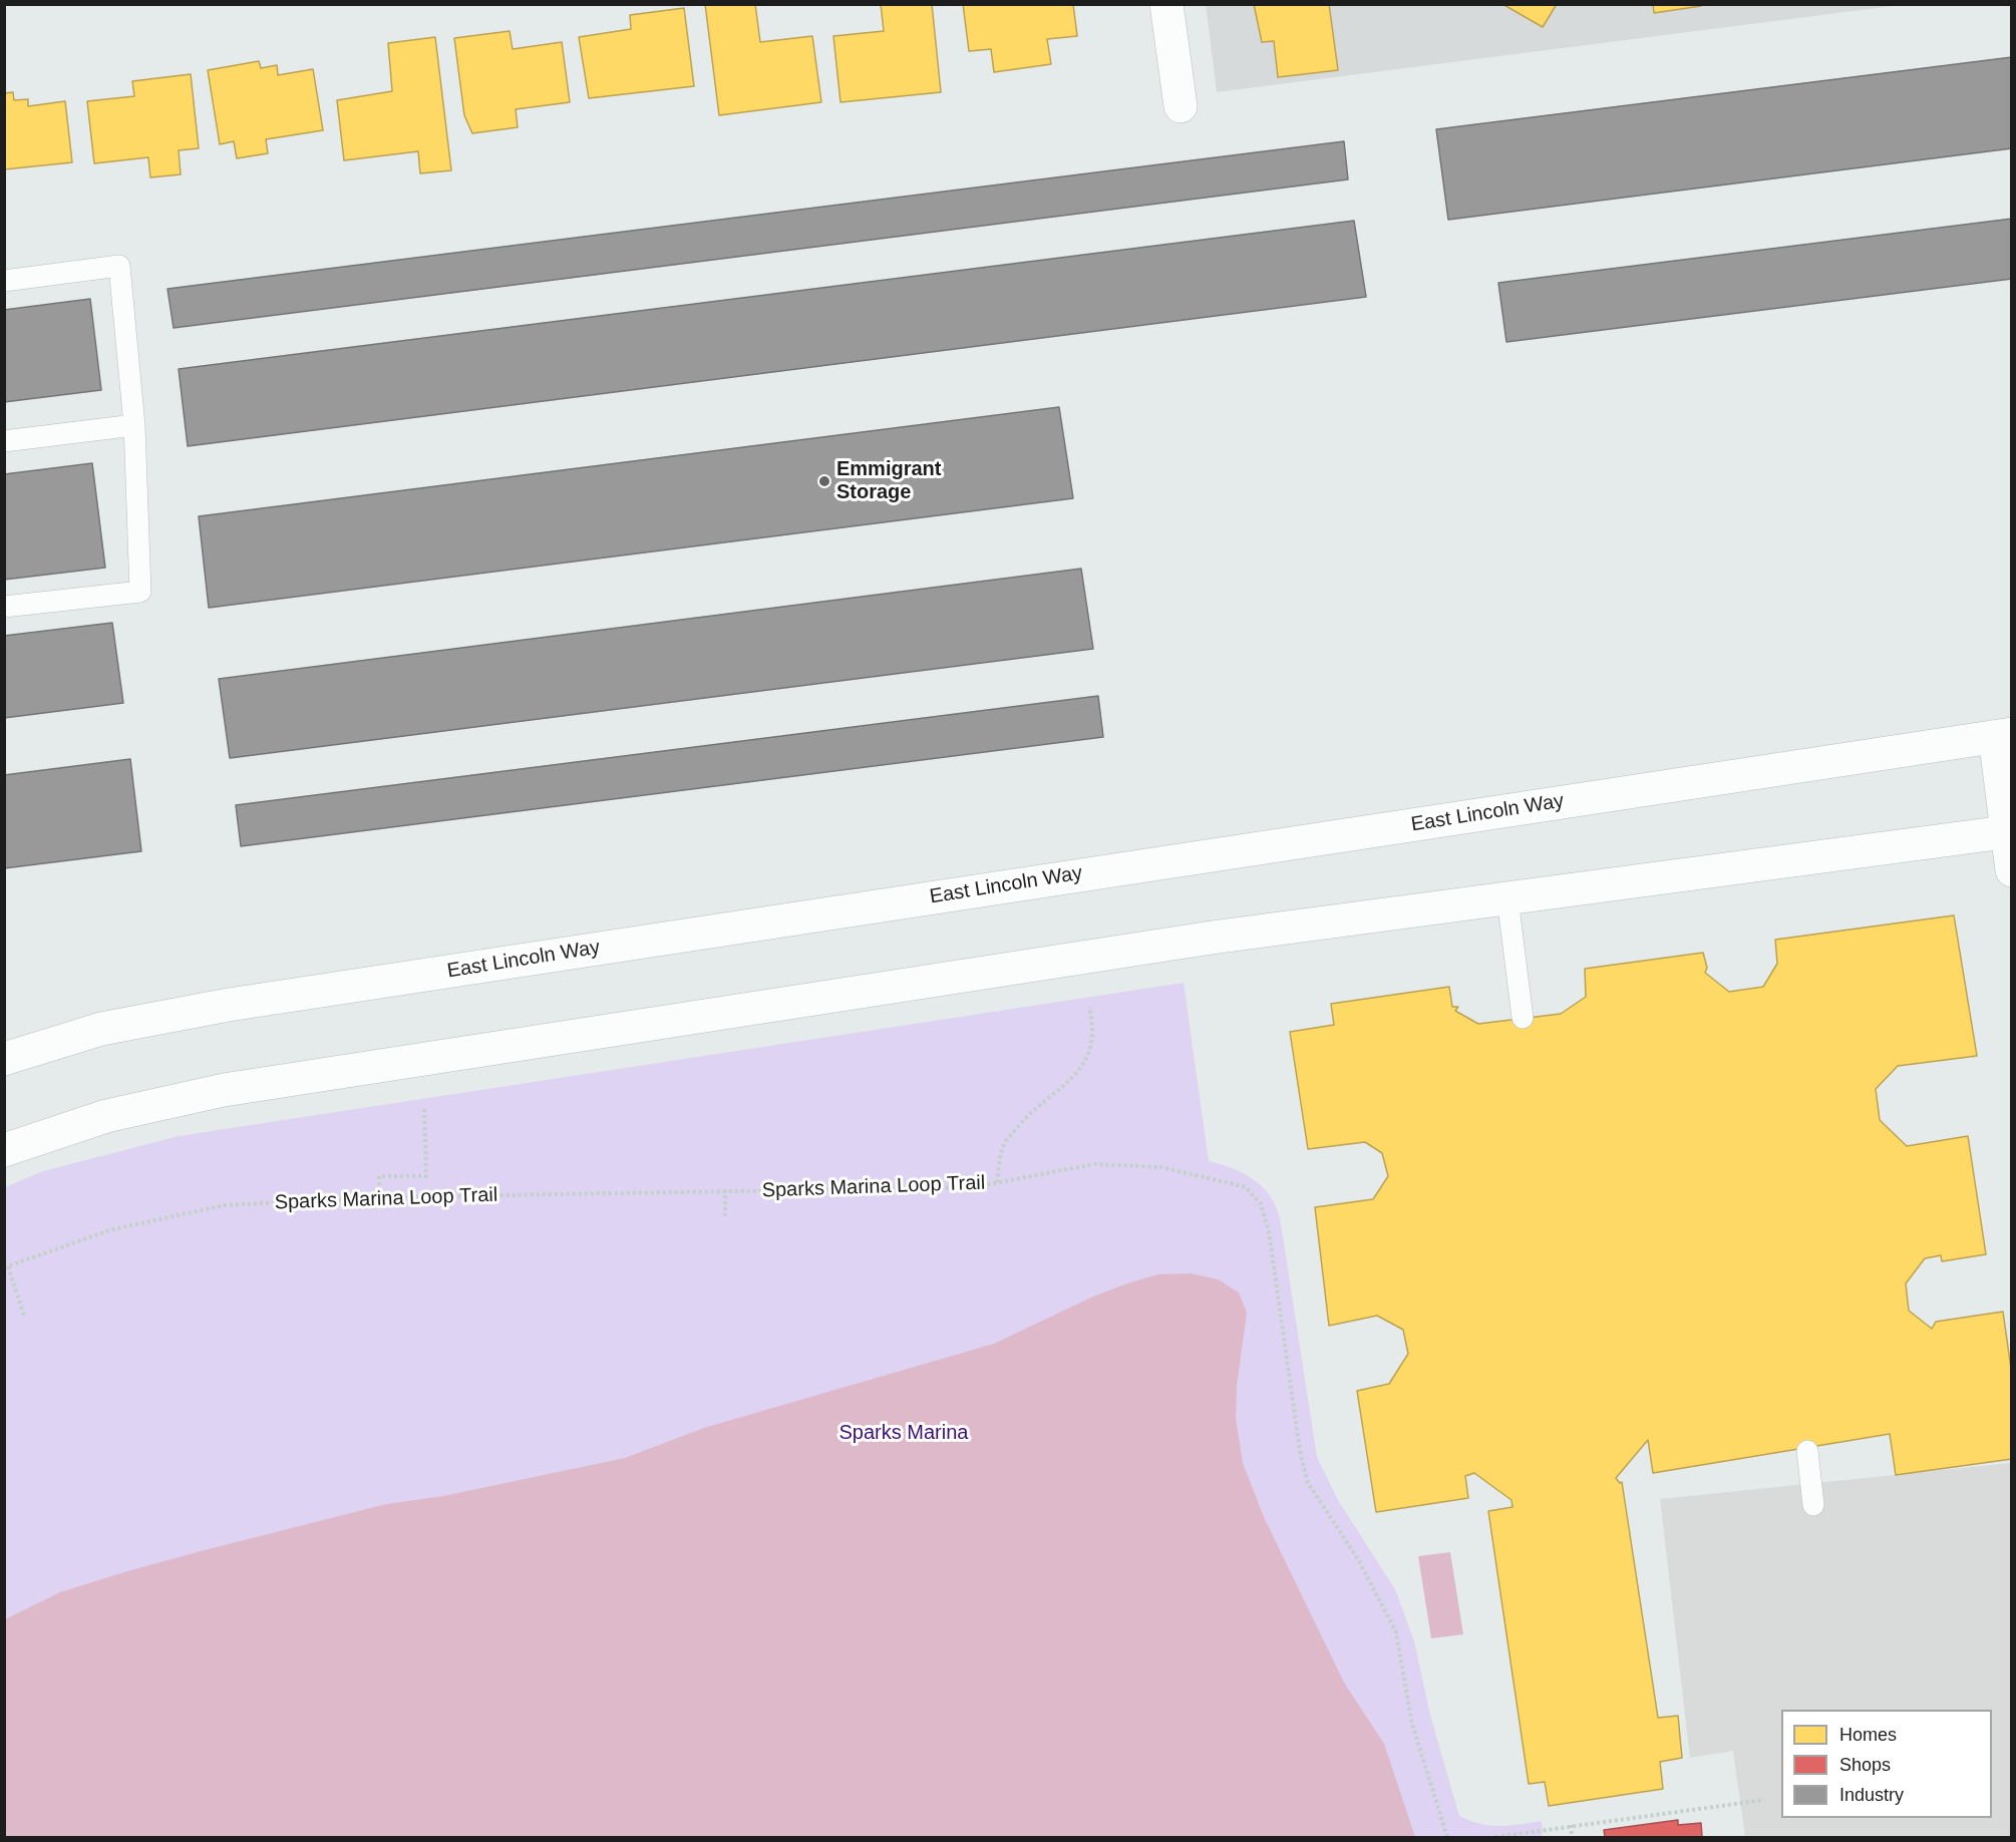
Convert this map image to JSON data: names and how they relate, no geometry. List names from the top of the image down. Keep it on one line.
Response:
{"streets":{"street":["East Lincoln Way"],"path":["Sparks Marina Loop Trail"]},"parks":["Sparks Marina"],"places":["Emmigrant Storage"],"legend":["Homes","Shops","Industry"]}
